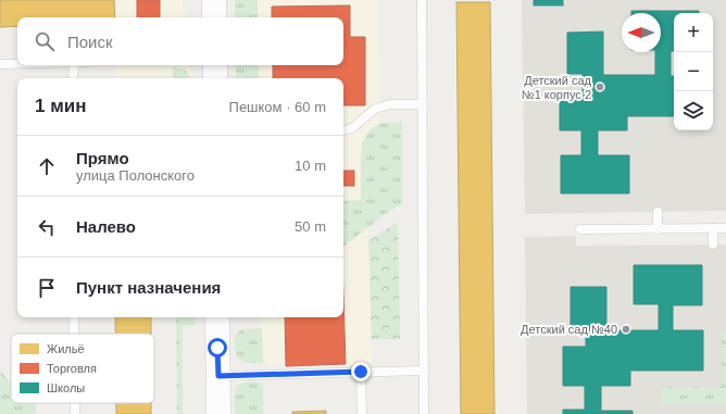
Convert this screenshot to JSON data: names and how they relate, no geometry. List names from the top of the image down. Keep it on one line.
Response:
{"places":["Детский сад №1 корпус 2","Детский сад №40"],"legend":["Жильё","Торговля","Школы"],"north":"left","page":{"map_buttons":["+","−"],"search":"Поиск","heading":["1 мин","Пешком · 60 m"],"list":[["Прямо","улица Полонского","10 m"],["Налево","50 m"],"Пункт назначения"]}}
